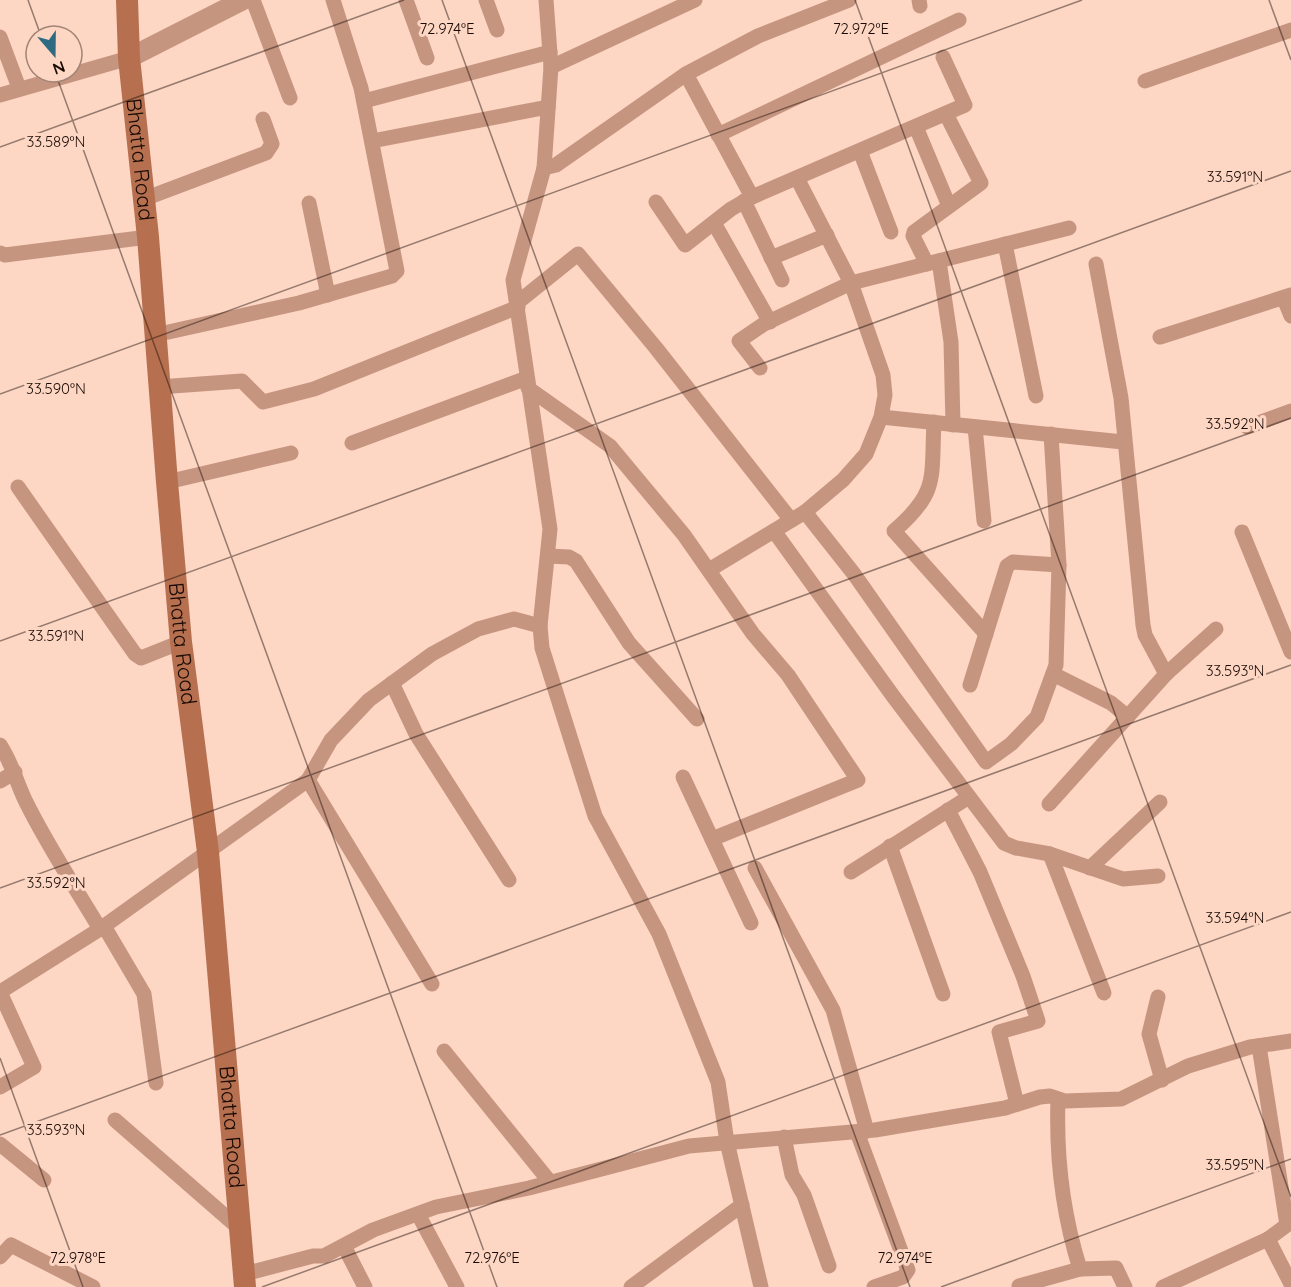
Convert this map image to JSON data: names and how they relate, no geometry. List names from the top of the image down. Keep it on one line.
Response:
{"streets":{"main road":["Bhatta Road"]},"north":"bottom","coordinates":["72.972°E","72.974°E","33.589°N","33.591°N","33.590°N","33.592°N","33.593°N","33.594°N","33.595°N","72.978°E","72.976°E"]}
